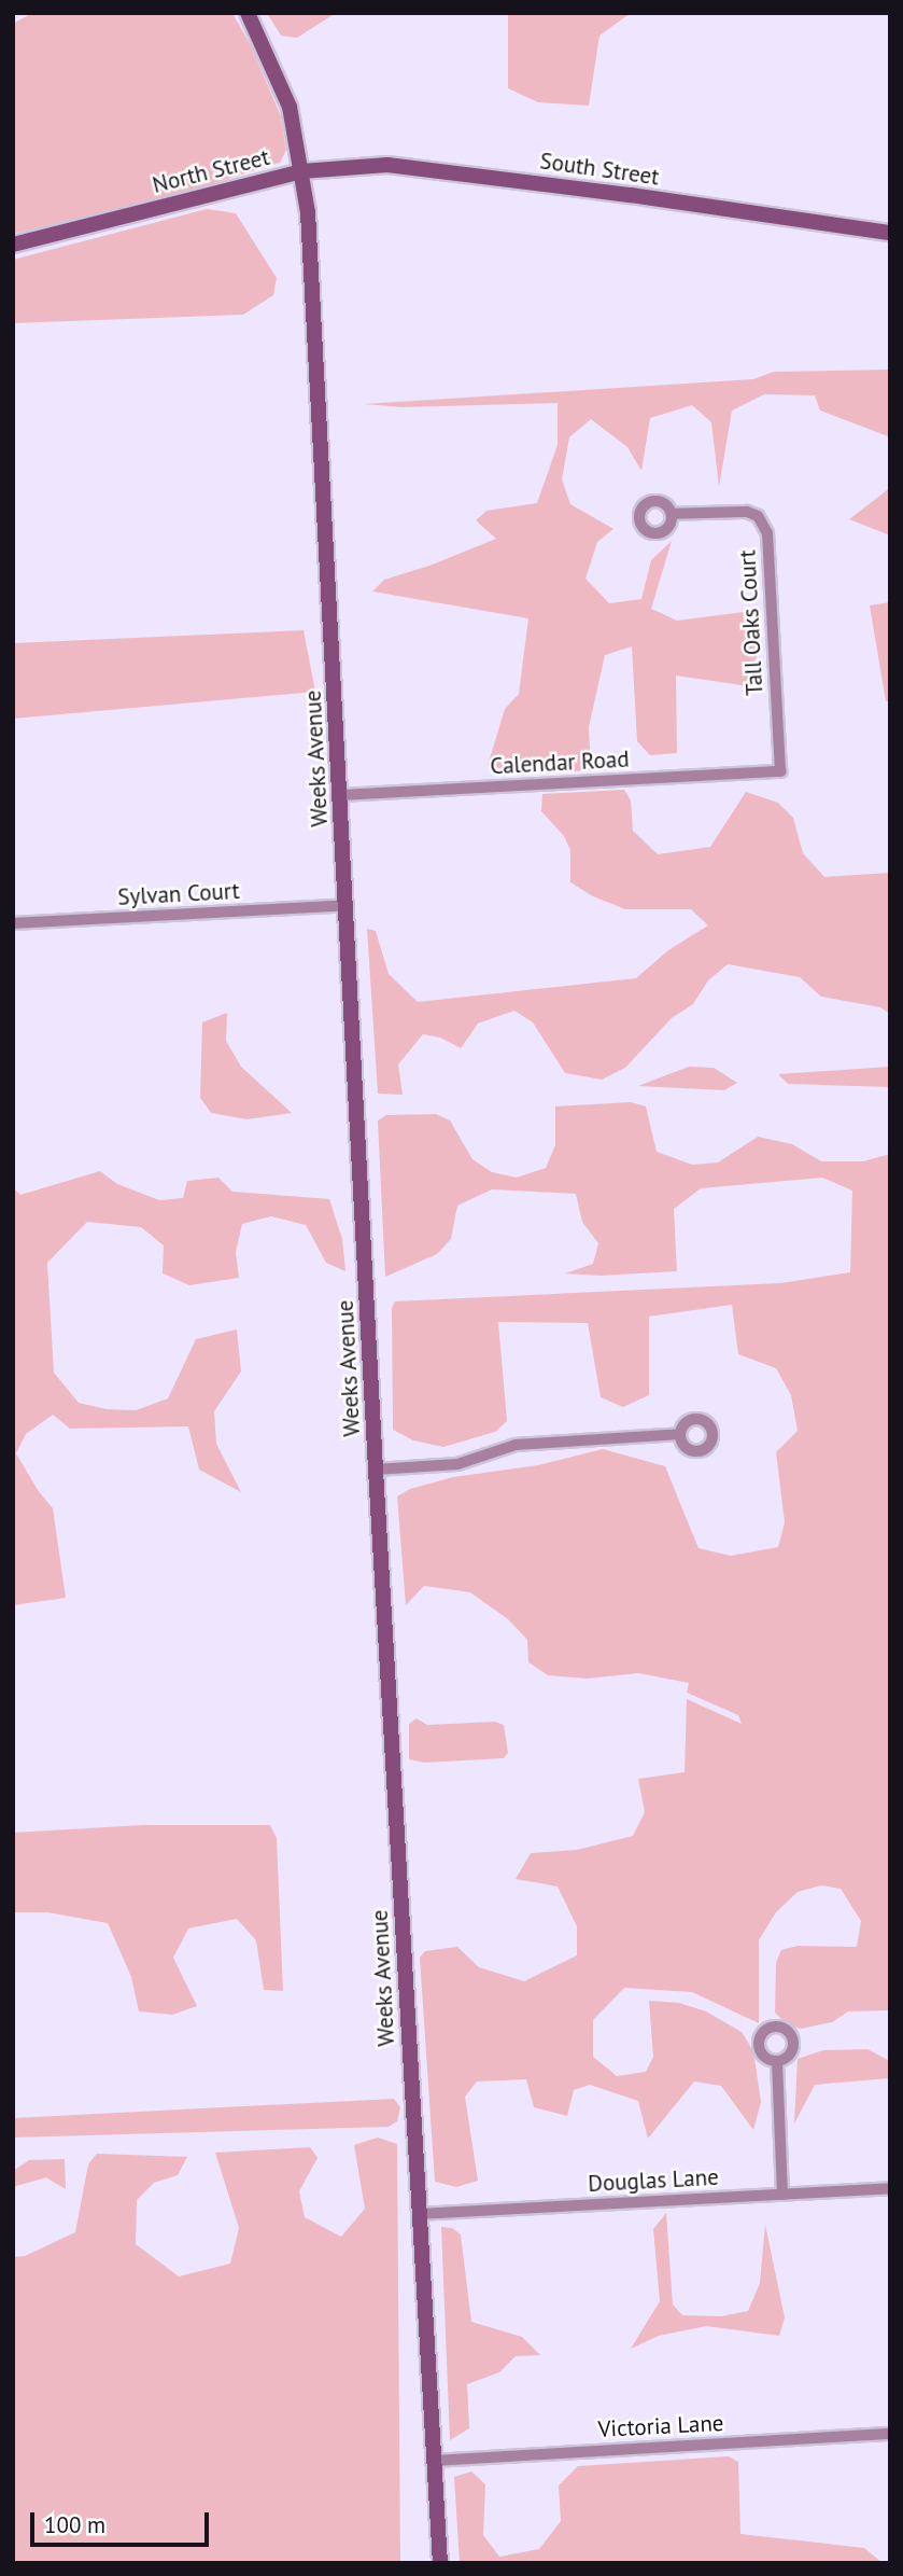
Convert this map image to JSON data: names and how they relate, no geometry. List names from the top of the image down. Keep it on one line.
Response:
{"streets":{"street":["South Street","North Street","Tall Oaks Court","Weeks Avenue","Calendar Road","Sylvan Court","Douglas Lane","Victoria Lane"]},"crossings":[["South Street","North Street"],["South Street","Weeks Avenue"],["North Street","Weeks Avenue"],["Tall Oaks Court","Calendar Road"],["Weeks Avenue","Calendar Road"],["Weeks Avenue","Sylvan Court"],["Weeks Avenue","Douglas Lane"],["Weeks Avenue","Victoria Lane"]],"scale_bar":"100 m"}
